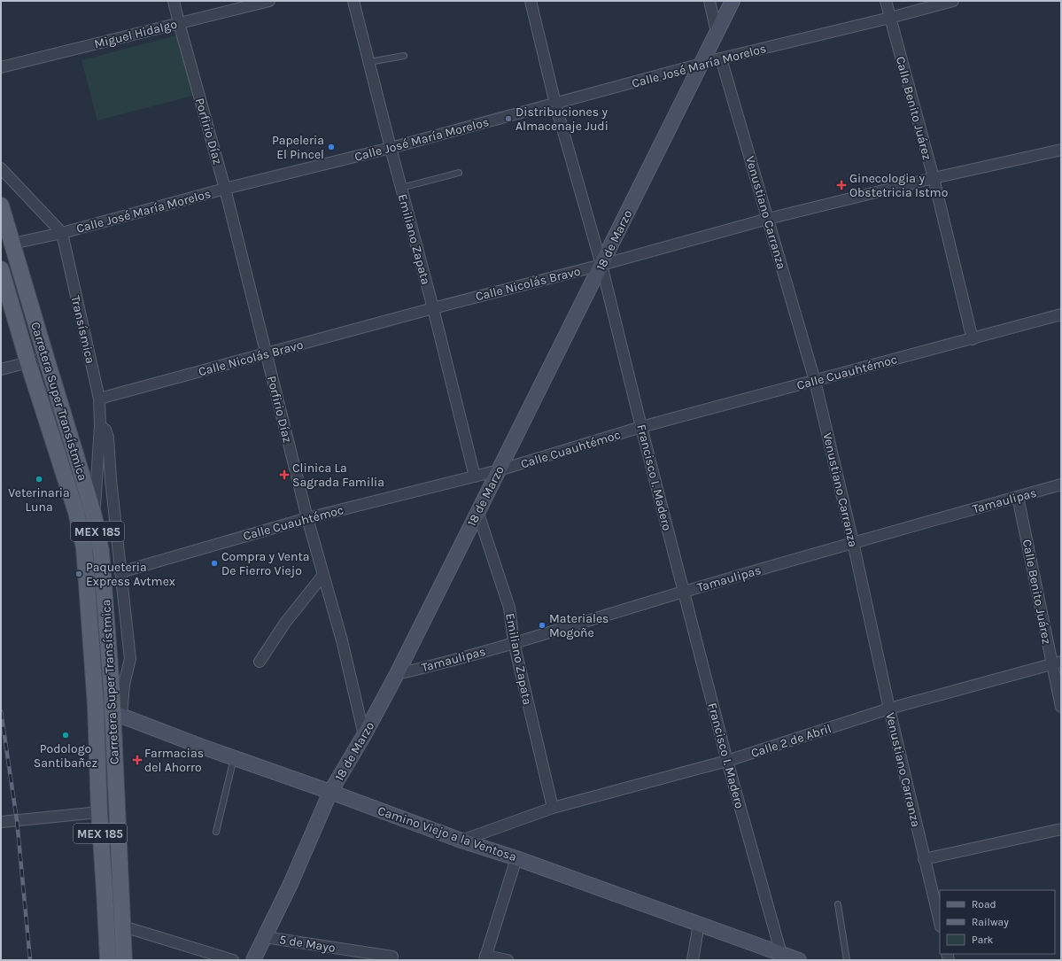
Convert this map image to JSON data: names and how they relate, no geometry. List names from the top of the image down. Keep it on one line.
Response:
{"streets":{"main road":["18 de Marzo","Carretera Super Transístmica","MEX 185","Camino Viejo a la Ventosa"],"street":["Miguel Hidalgo","Calle José María Morelos","Calle Benito Juárez","Porfirio Díaz","Venustiano Carranza","Emiliano Zapata","Calle Nicolás Bravo","Transísmica","Calle Cuauhtémoc","Francisco I. Madero","Tamaulipas","Calle 2 de Abril","5 de Mayo"]},"crossings":[["Miguel Hidalgo","Porfirio Díaz"],["Calle José María Morelos","Calle Benito Juárez"],["Calle José María Morelos","Porfirio Díaz"],["Calle José María Morelos","Venustiano Carranza"],["Calle José María Morelos","Emiliano Zapata"],["Calle José María Morelos","18 de Marzo"],["Calle José María Morelos","Transísmica"],["Calle José María Morelos","Carretera Super Transístmica"],["Calle José María Morelos","Francisco I. Madero"],["Calle Benito Juárez","Calle Nicolás Bravo"],["Calle Benito Juárez","Calle Cuauhtémoc"],["Calle Benito Juárez","Tamaulipas"],["Calle Benito Juárez","Calle 2 de Abril"],["Porfirio Díaz","18 de Marzo"],["Porfirio Díaz","Calle Nicolás Bravo"],["Porfirio Díaz","Calle Cuauhtémoc"],["Venustiano Carranza","Calle Nicolás Bravo"],["Venustiano Carranza","Calle Cuauhtémoc"],["Venustiano Carranza","Tamaulipas"],["Venustiano Carranza","Calle 2 de Abril"],["Emiliano Zapata","18 de Marzo"],["Emiliano Zapata","Calle Nicolás Bravo"],["Emiliano Zapata","Calle Cuauhtémoc"],["Emiliano Zapata","Tamaulipas"],["Emiliano Zapata","Calle 2 de Abril"],["18 de Marzo","Calle Nicolás Bravo"],["18 de Marzo","Calle Cuauhtémoc"],["18 de Marzo","Francisco I. Madero"],["18 de Marzo","Tamaulipas"],["18 de Marzo","Camino Viejo a la Ventosa"],["18 de Marzo","5 de Mayo"],["Calle Nicolás Bravo","Transísmica"],["Calle Nicolás Bravo","Francisco I. Madero"],["Transísmica","Calle Cuauhtémoc"],["Transísmica","Carretera Super Transístmica"],["Transísmica","Camino Viejo a la Ventosa"],["Calle Cuauhtémoc","Francisco I. Madero"],["Carretera Super Transístmica","MEX 185"],["Carretera Super Transístmica","Camino Viejo a la Ventosa"],["Francisco I. Madero","Tamaulipas"],["Francisco I. Madero","Calle 2 de Abril"],["Francisco I. Madero","Camino Viejo a la Ventosa"],["Calle 2 de Abril","Camino Viejo a la Ventosa"]],"places":{"other":["Distribuciones y Almacenaje Judi","Papeleria El Pincel","Veterinaria Luna","Compra y Venta De Fierro Viejo","Paqueteria Express Avtmex","Materiales Mogoñe","Podologo Santibañez"],"health":["Ginecologia y Obstetricia Istmo","Clinica La Sagrada Familia","Farmacias del Ahorro"]},"legend":["Road","Railway","Park"]}
